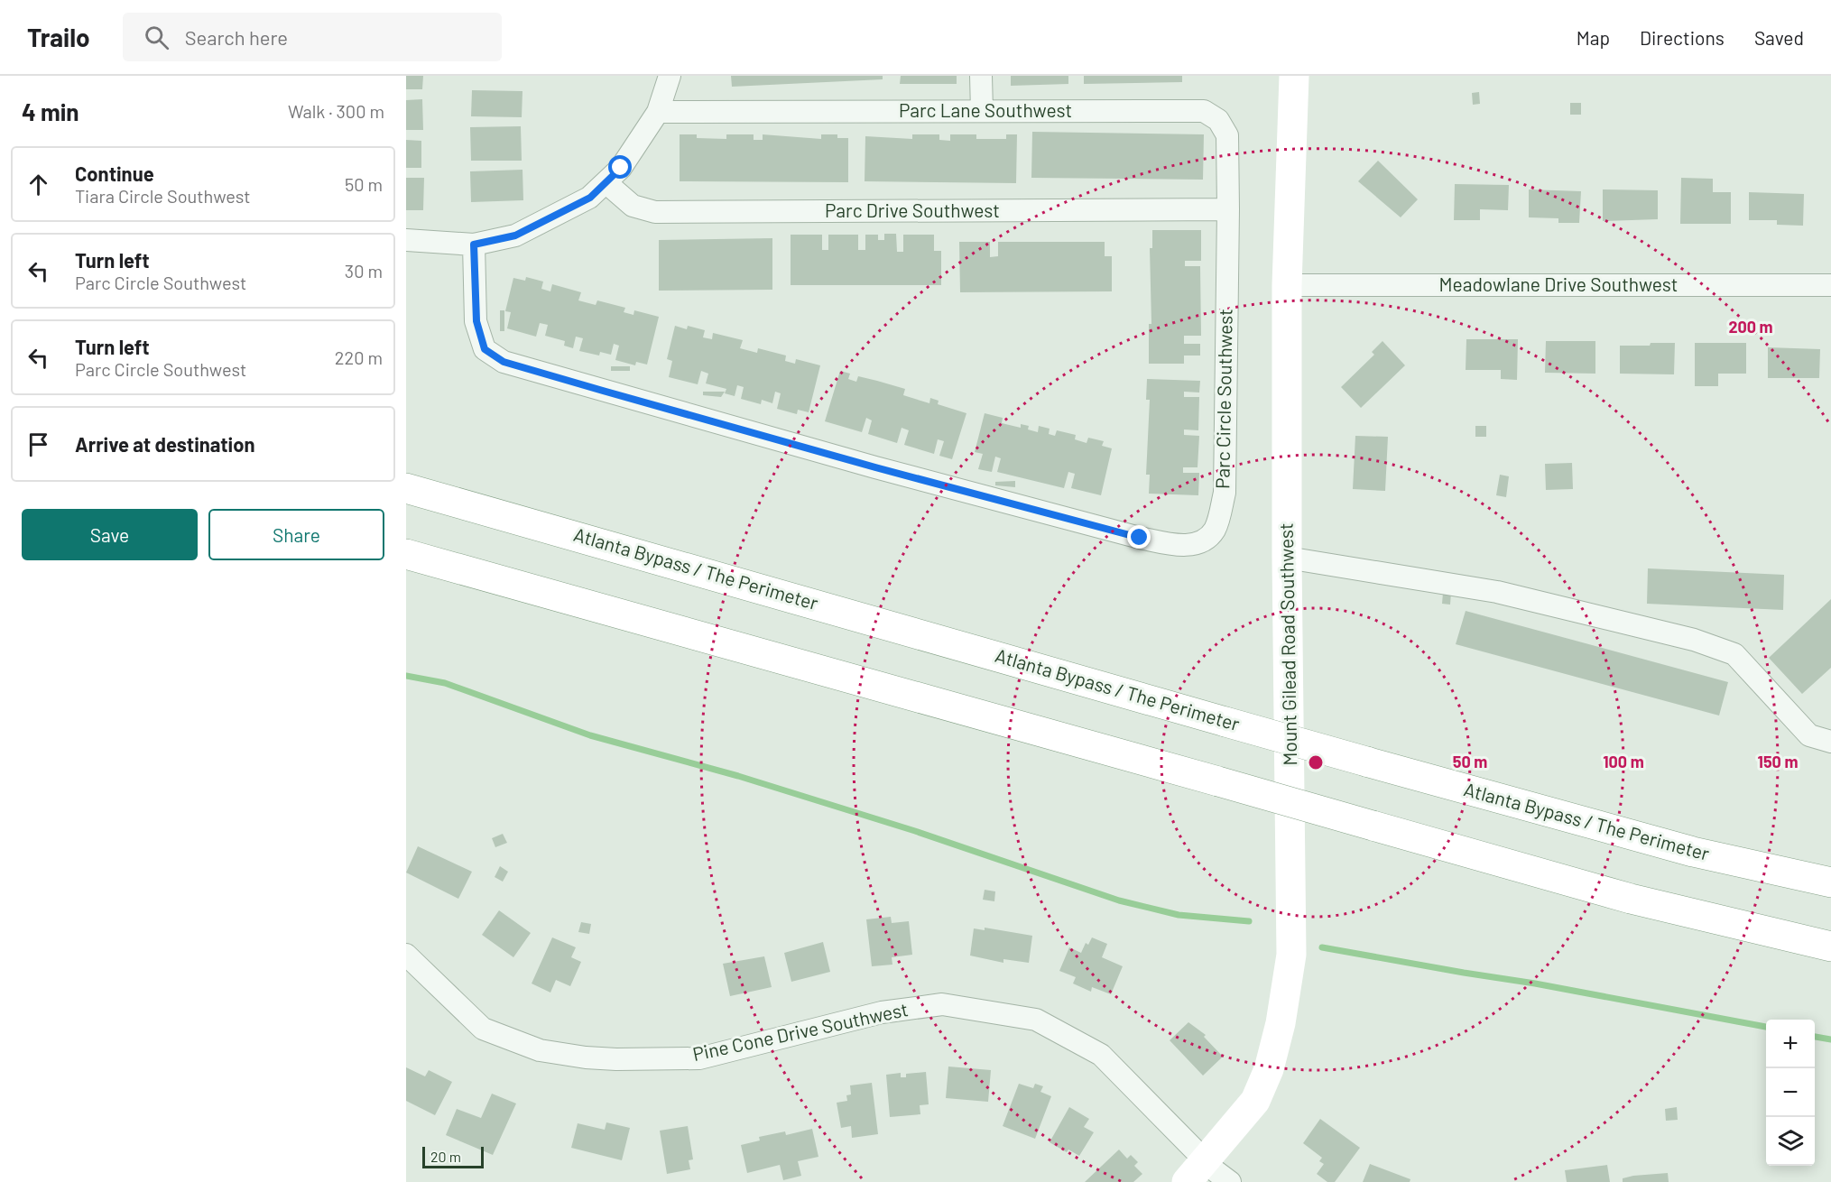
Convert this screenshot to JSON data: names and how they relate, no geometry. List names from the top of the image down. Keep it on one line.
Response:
{"streets":{"main road":["Atlanta Bypass / The Perimeter","Mount Gilead Road Southwest"],"street":["Parc Lane Southwest","Parc Drive Southwest","Meadowlane Drive Southwest","Parc Circle Southwest","Pine Cone Drive Southwest"]},"crossings":[["Parc Lane Southwest","Parc Drive Southwest"],["Parc Lane Southwest","Parc Circle Southwest"],["Parc Drive Southwest","Parc Circle Southwest"],["Meadowlane Drive Southwest","Mount Gilead Road Southwest"],["Mount Gilead Road Southwest","Pine Cone Drive Southwest"]],"scale_bar":"20 m","page":{"header":"Trailo","search":"Search here","nav":["Map","Directions","Saved"],"heading":["4 min","Walk · 300 m"],"list":[["Continue","Tiara Circle Southwest","50 m"],["Turn left","Parc Circle Southwest","30 m"],["Turn left","Parc Circle Southwest","220 m"],"Arrive at destination"],"buttons":["Save","Share"],"map_buttons":["+","−"],"scale":"20 m"},"rings":["200 m","50 m","100 m","150 m"]}
